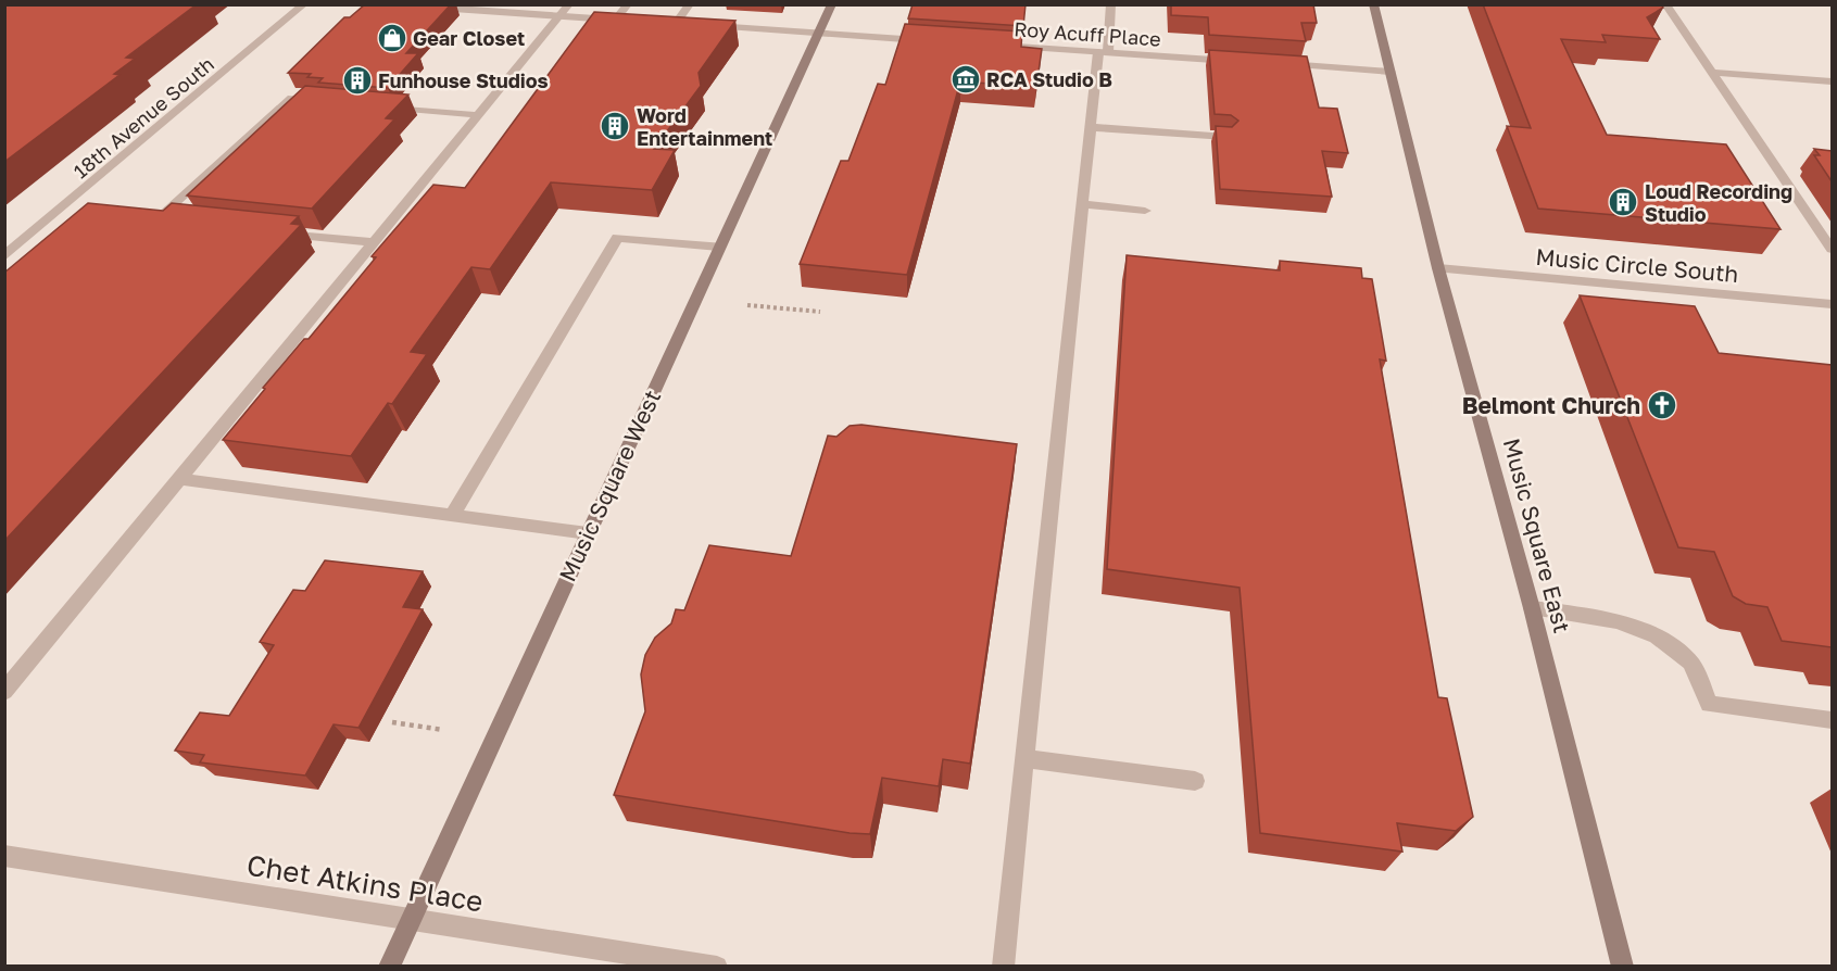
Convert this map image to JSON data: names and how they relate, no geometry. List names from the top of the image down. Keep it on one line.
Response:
{"streets":{"main road":["Music Square West","Music Square East"],"street":["Roy Acuff Place","18th Avenue South","Music Circle South","Chet Atkins Place"]},"crossings":[["Music Circle South","Music Square East"],["Music Square West","Chet Atkins Place"]],"places":{"shop":["Gear Closet"],"museum":["RCA Studio B"],"building":["Funhouse Studios","Word Entertainment","Loud Recording Studio"],"church":["Belmont Church"]}}
